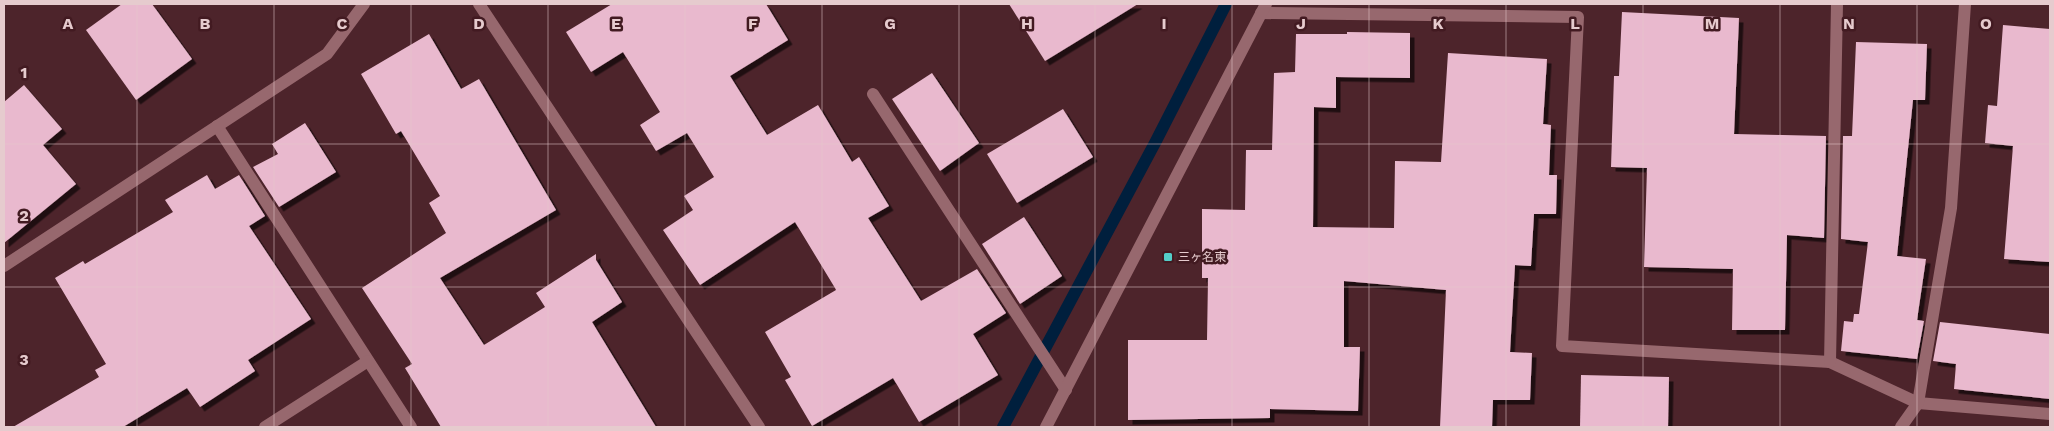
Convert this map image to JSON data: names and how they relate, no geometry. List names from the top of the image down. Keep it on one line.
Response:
{"places":{"transit":["三ヶ名東"]},"grid":{"columns":["A","B","C","D","E","F","G","H","I","J","K","L","M","N","O"],"rows":["1","2","3"]}}
